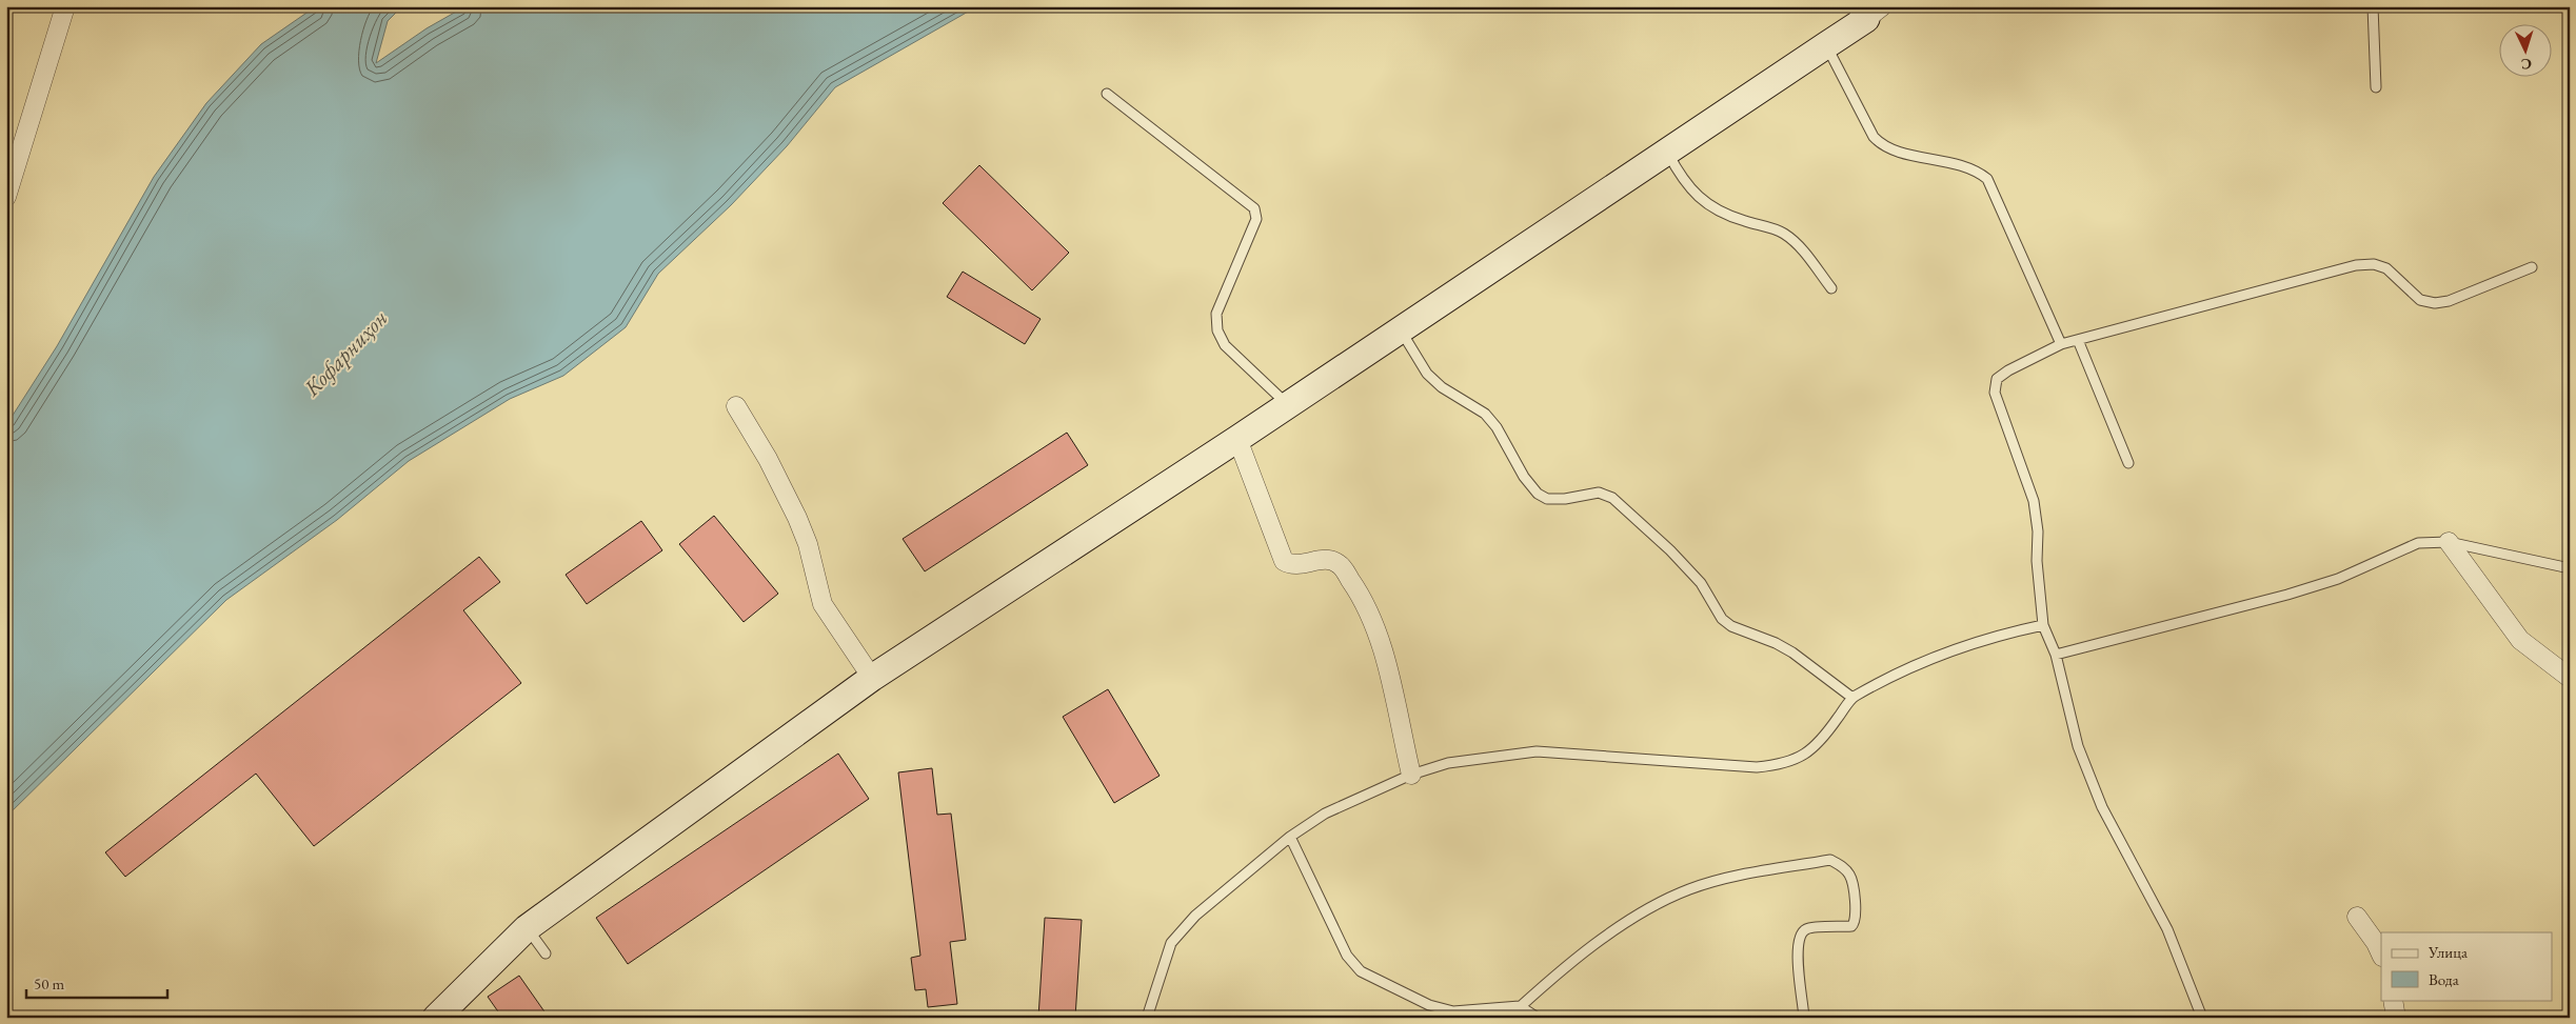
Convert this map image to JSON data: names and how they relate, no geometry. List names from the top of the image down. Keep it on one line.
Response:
{"water":["Кофарниҳон"],"legend":["Улица","Вода"],"scale_bar":"50 m","north":"bottom"}
